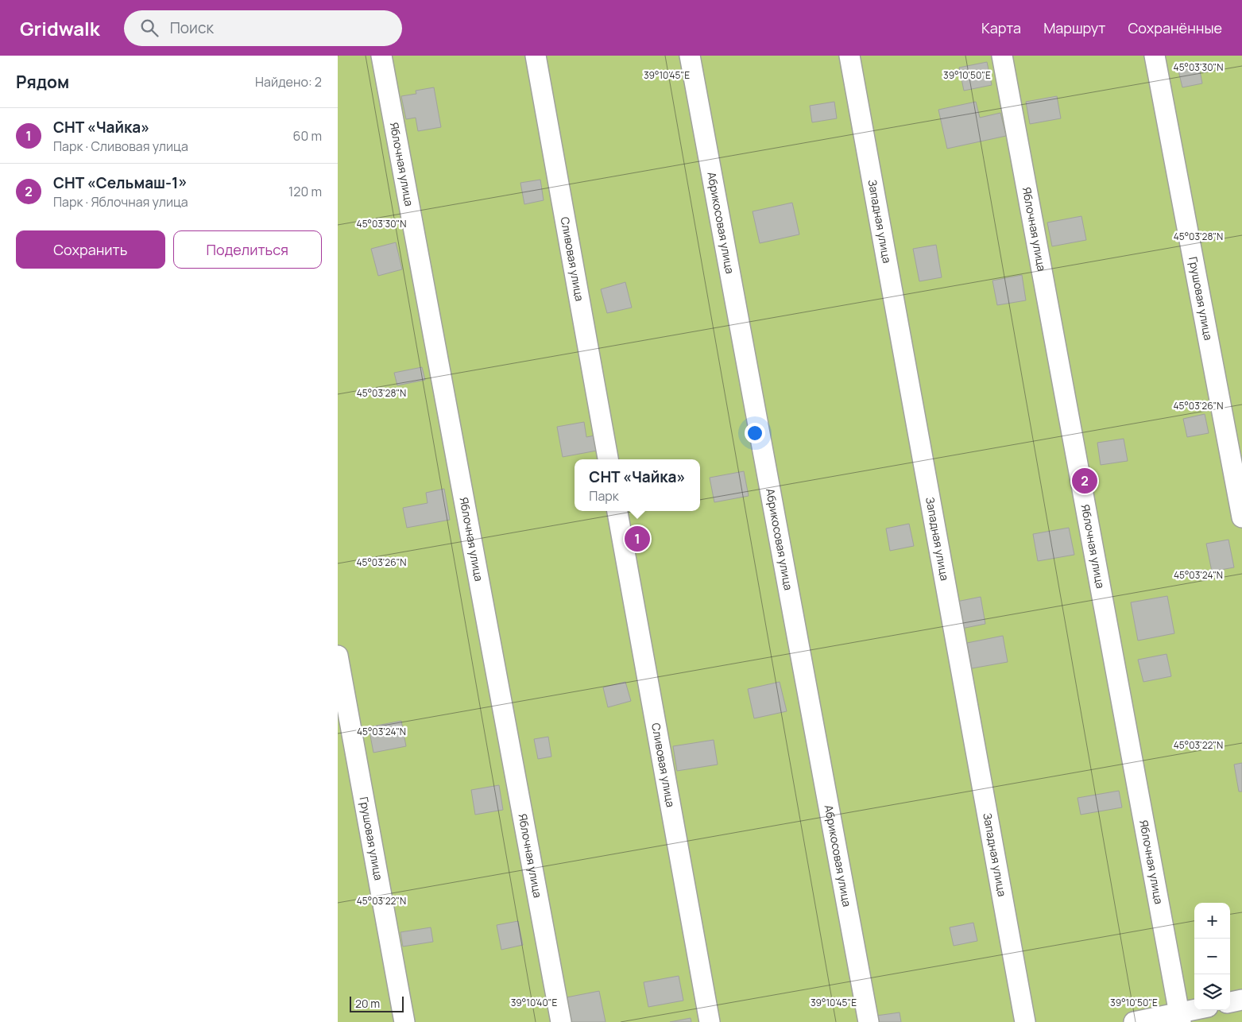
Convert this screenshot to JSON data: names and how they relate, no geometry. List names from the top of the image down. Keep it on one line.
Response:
{"streets":{"street":["Яблочная улица","Абрикосовая улица","Западная улица","Сливовая улица","Грушовая улица"]},"scale_bar":"20 m","page":{"header":"Gridwalk","search":"Поиск","nav":["Карта","Маршрут","Сохранённые"],"heading":["Рядом","Найдено: 2"],"list":[{"mark":"1","name":"СНТ «Чайка»","note":"Парк · Сливовая улица","value":"60 m"},{"mark":"2","name":"СНТ «Сельмаш-1»","note":"Парк · Яблочная улица","value":"120 m"}],"buttons":["Сохранить","Поделиться"],"popup":["СНТ «Чайка»","Парк"],"pins":["2","1"],"map_buttons":["+","−"],"scale":"20 m"},"coordinates":["45°03'30\"N","39°10'45\"E","39°10'50\"E","45°03'28\"N","45°03'26\"N","45°03'24\"N","45°03'22\"N","39°10'40\"E"]}
